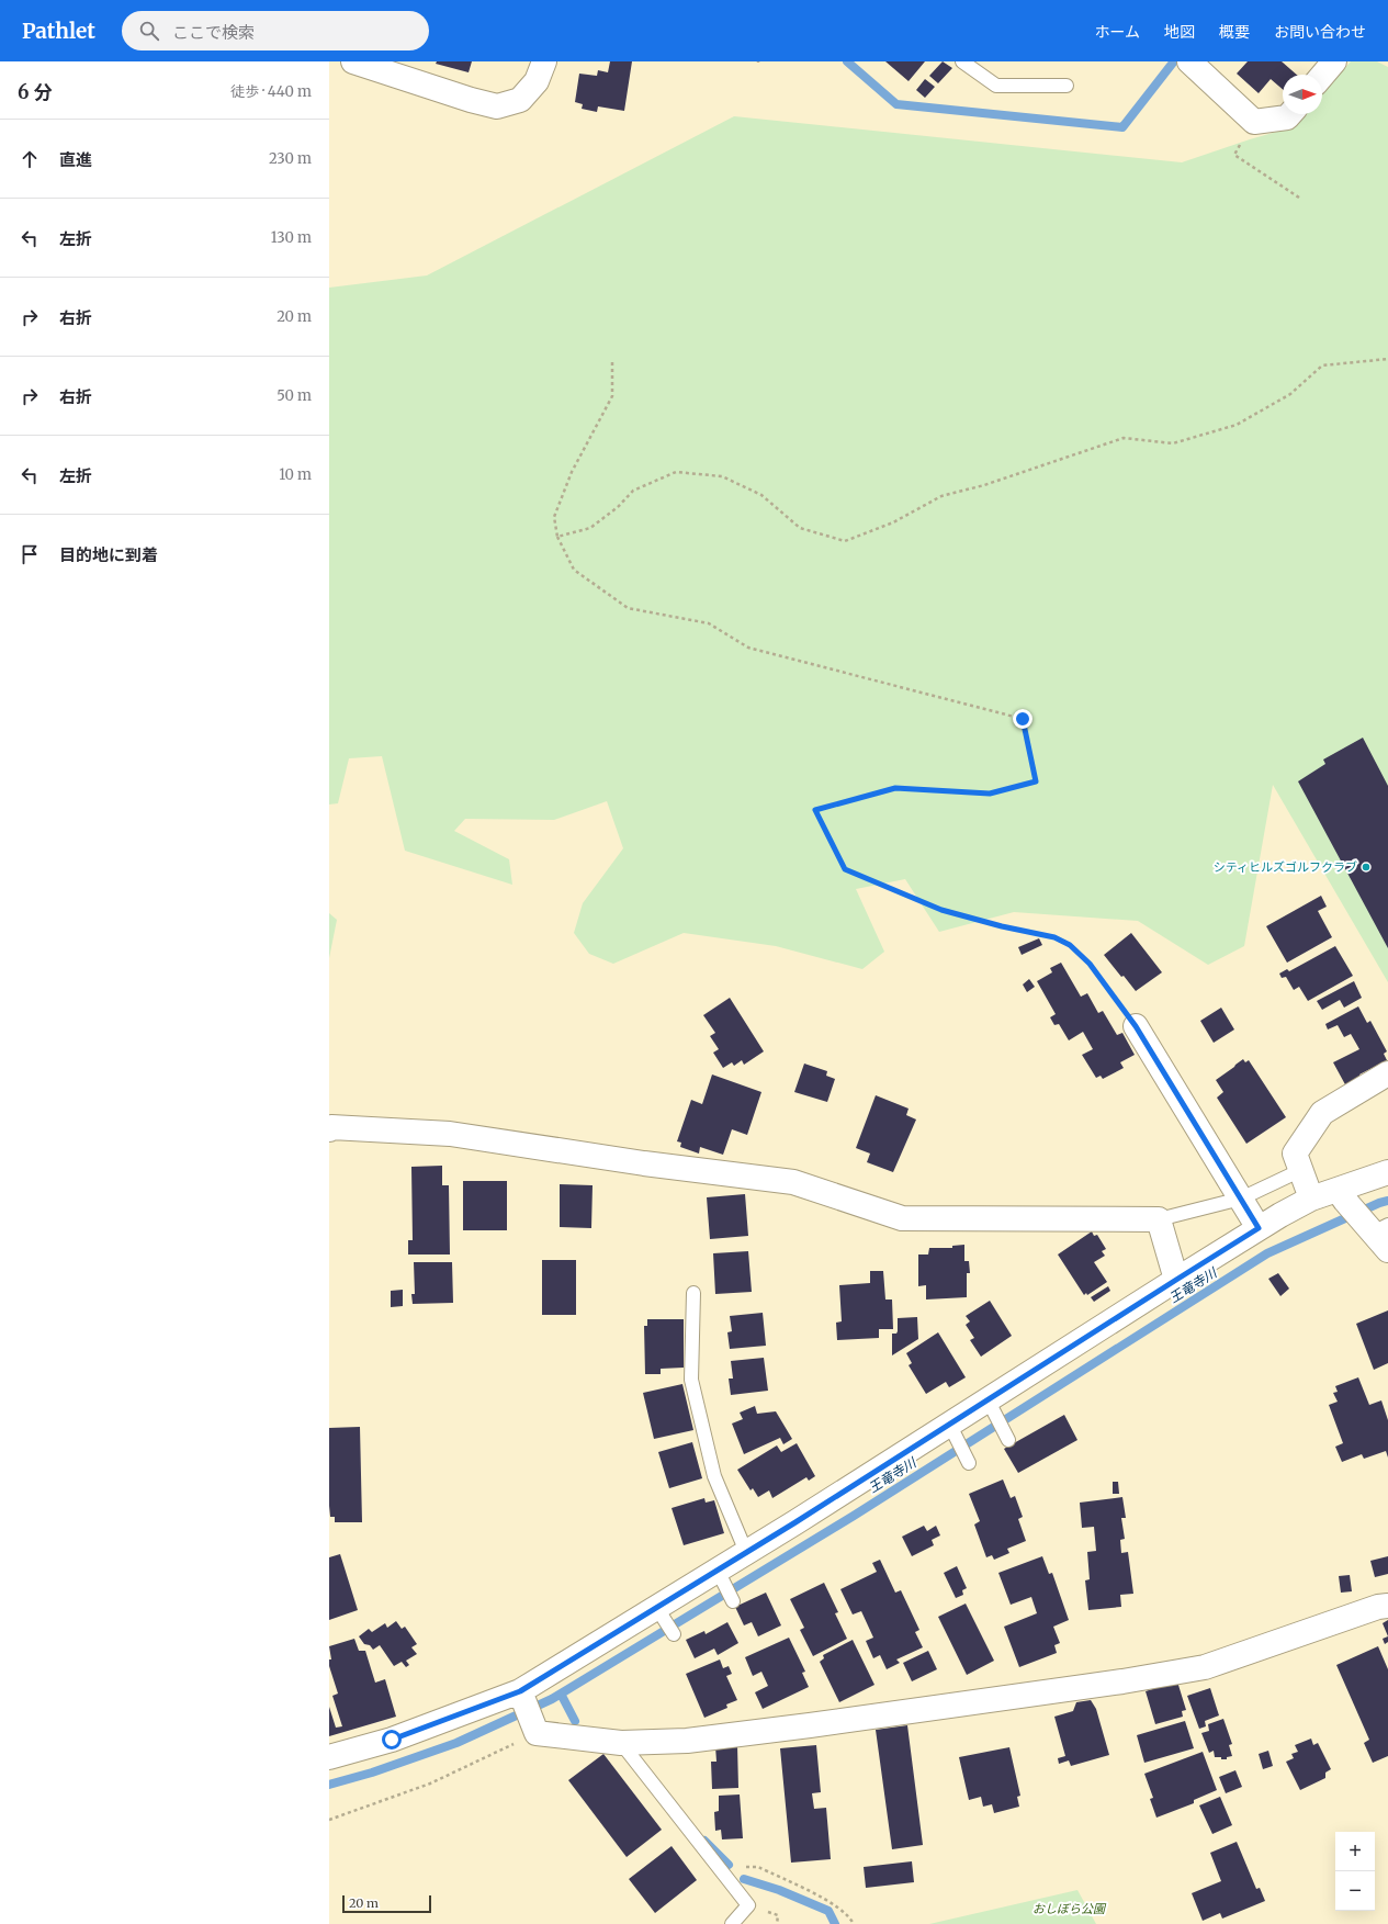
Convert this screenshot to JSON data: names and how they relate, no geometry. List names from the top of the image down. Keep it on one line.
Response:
{"water":["王竜寺川"],"parks":["おしぼら公園"],"places":["シティヒルズゴルフクラブ"],"scale_bar":"20 m","north":"right","page":{"header":"Pathlet","search":"ここで検索","nav":["ホーム","地図","概要","お問い合わせ"],"heading":["6 分","徒歩 · 440 m"],"list":[["直進","230 m"],["左折","130 m"],["右折","20 m"],["右折","50 m"],["左折","10 m"],"目的地に到着"],"map_buttons":["+","−"],"scale":"20 m"}}
